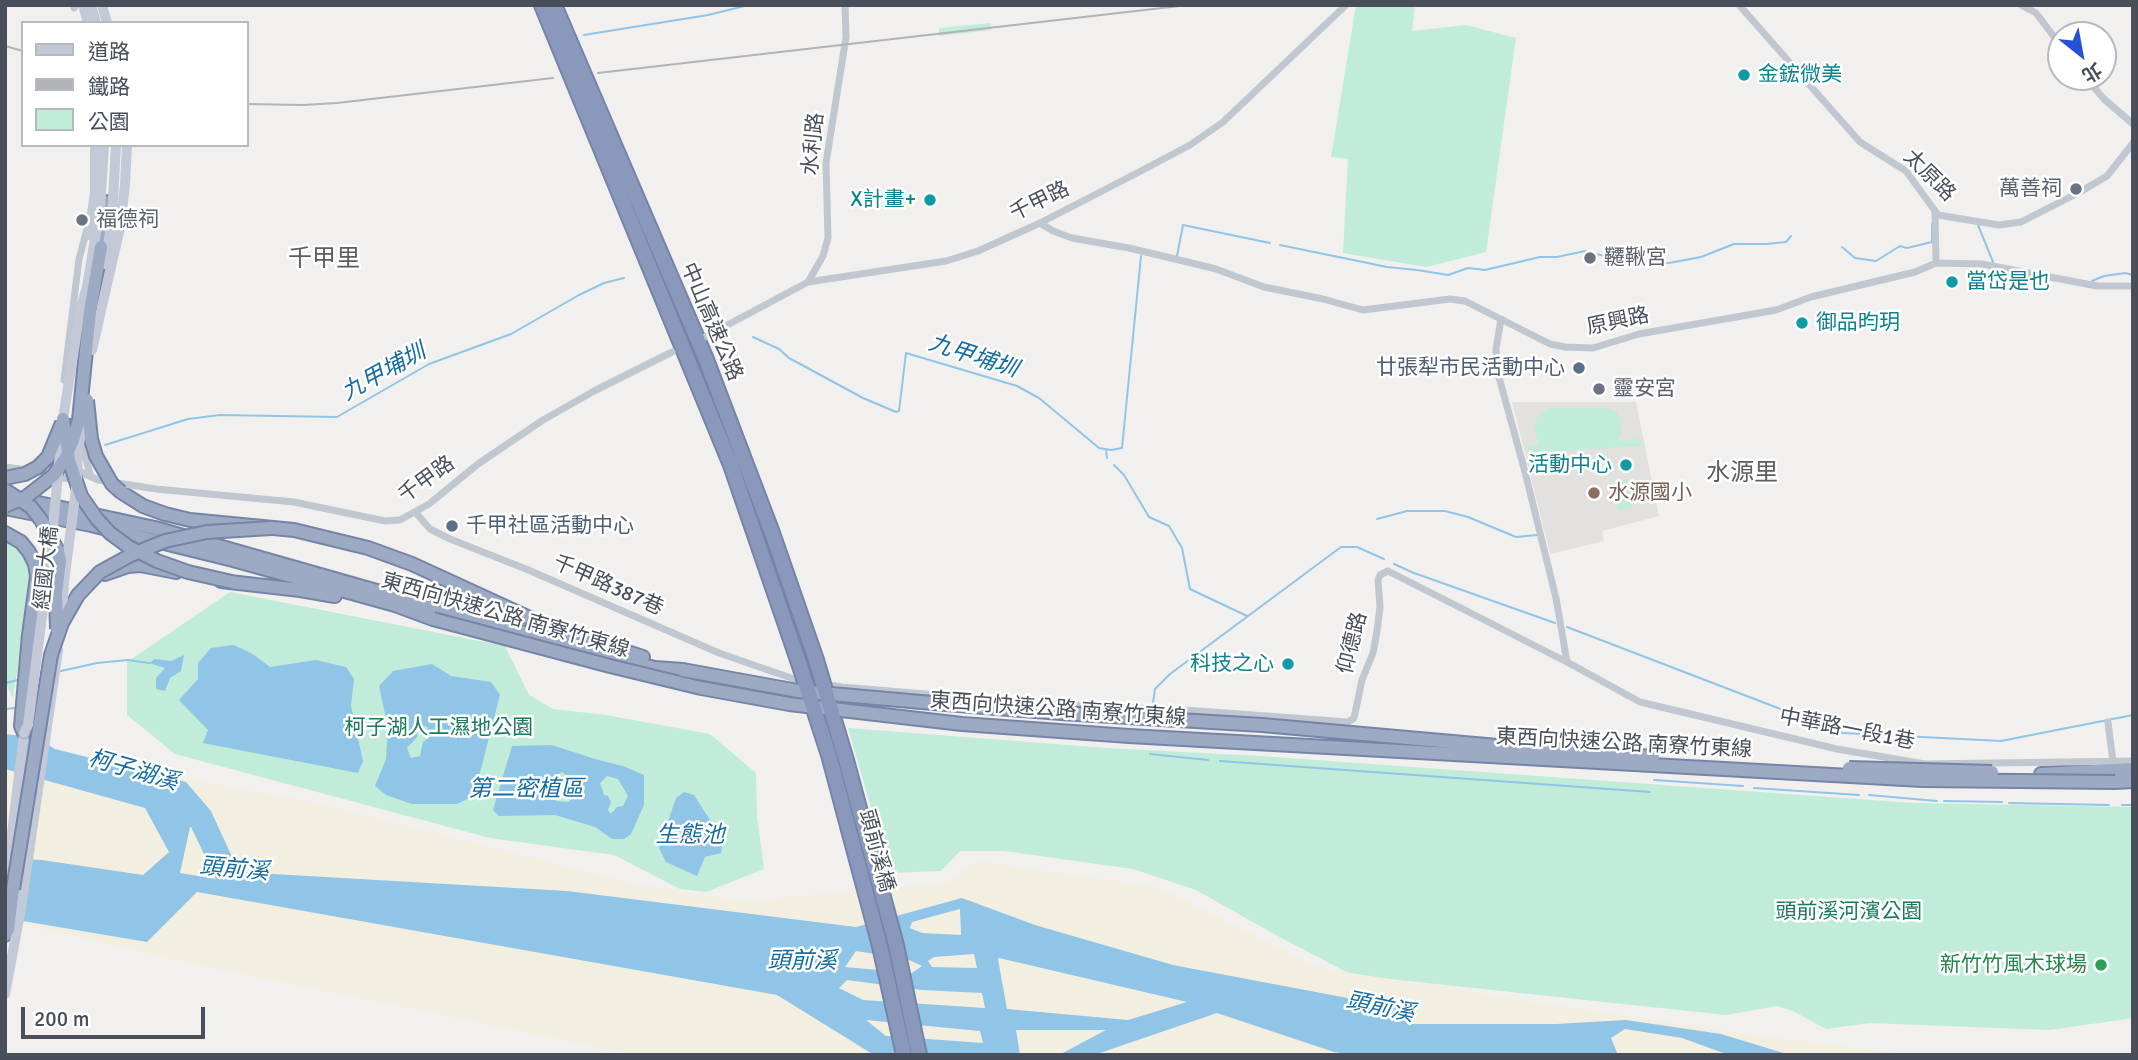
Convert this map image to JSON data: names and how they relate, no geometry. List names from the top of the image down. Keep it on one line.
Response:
{"streets":{"highway":["中山高速公路","東西向快速公路 南寮竹東線","頭前溪橋"],"main road":["經國大橋"],"street":["水利路","太原路","千甲路","原興路","千甲路387巷","仰德路","中華路一段1巷"]},"crossings":[["水利路","千甲路"],["千甲路","原興路"],["千甲路","千甲路387巷"],["中山高速公路","頭前溪橋"],["千甲路387巷","仰德路"],["仰德路","中華路一段1巷"]],"districts":["千甲里","水源里"],"water":["九甲埔圳","柯子湖溪","第二密植區","生態池","頭前溪"],"parks":["柯子湖人工濕地公園","頭前溪河濱公園"],"places":["金鋐微美","萬善祠","X計畫+","福德祠","韆鞦宮","當岱是也","御品昀玥","廿張犁市民活動中心","靈安宮","活動中心","水源國小","千甲社區活動中心","科技之心","新竹竹風木球場"],"legend":["道路","鐵路","公園"],"scale_bar":"200 m","north":"bottom right"}
